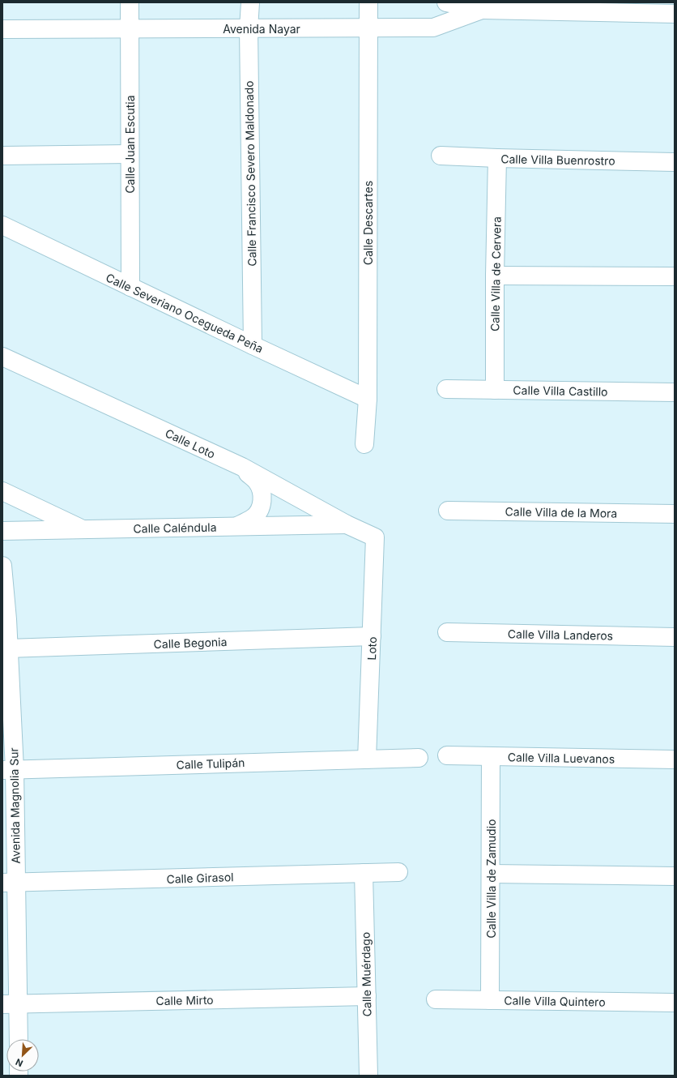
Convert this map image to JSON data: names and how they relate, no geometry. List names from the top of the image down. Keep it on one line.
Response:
{"streets":{"street":["Avenida Nayar","Calle Juan Escutia","Calle Villa Buenrostro","Calle Francisco Severo Maldonado","Calle Descartes","Calle Villa de Cervera","Calle Severiano Ocegueda Peña","Calle Villa Castillo","Calle Loto","Calle Villa de la Mora","Calle Caléndula","Calle Villa Landeros","Calle Begonia","Loto","Calle Villa Luevanos","Calle Tulipán","Avenida Magnolia Sur","Calle Girasol","Calle Villa de Zamudio","Calle Muérdago","Calle Mirto","Calle Villa Quintero"]},"crossings":[["Avenida Nayar","Calle Juan Escutia"],["Avenida Nayar","Calle Francisco Severo Maldonado"],["Avenida Nayar","Calle Descartes"],["Calle Juan Escutia","Calle Severiano Ocegueda Peña"],["Calle Villa Buenrostro","Calle Villa de Cervera"],["Calle Francisco Severo Maldonado","Calle Severiano Ocegueda Peña"],["Calle Descartes","Calle Severiano Ocegueda Peña"],["Calle Villa de Cervera","Calle Villa Castillo"],["Calle Loto","Calle Caléndula"],["Calle Loto","Loto"],["Calle Begonia","Loto"],["Calle Begonia","Avenida Magnolia Sur"],["Loto","Calle Tulipán"],["Calle Villa Luevanos","Calle Villa de Zamudio"],["Calle Tulipán","Avenida Magnolia Sur"],["Avenida Magnolia Sur","Calle Girasol"],["Avenida Magnolia Sur","Calle Mirto"],["Calle Girasol","Calle Muérdago"],["Calle Villa de Zamudio","Calle Villa Quintero"],["Calle Muérdago","Calle Mirto"]],"north":"bottom left"}
